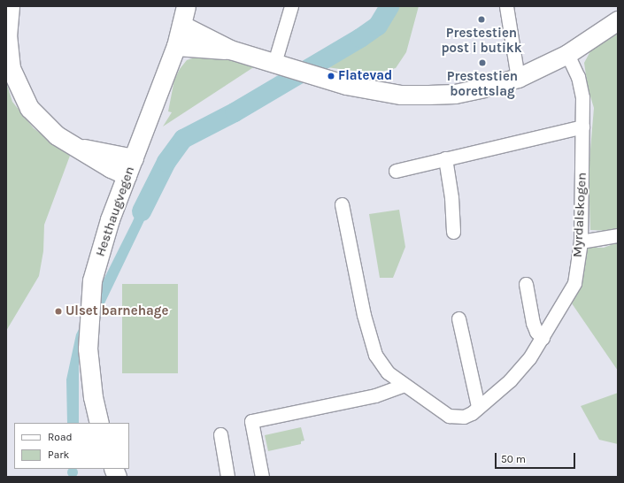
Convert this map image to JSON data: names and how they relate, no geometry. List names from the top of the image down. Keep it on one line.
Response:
{"streets":{"main road":["Hesthaugvegen"],"street":["Myrdalskogen"]},"places":["Prestestien post i butikk","Prestestien borettslag","Flatevad","Ulset barnehage"],"legend":["Road","Park"],"scale_bar":"50 m"}
